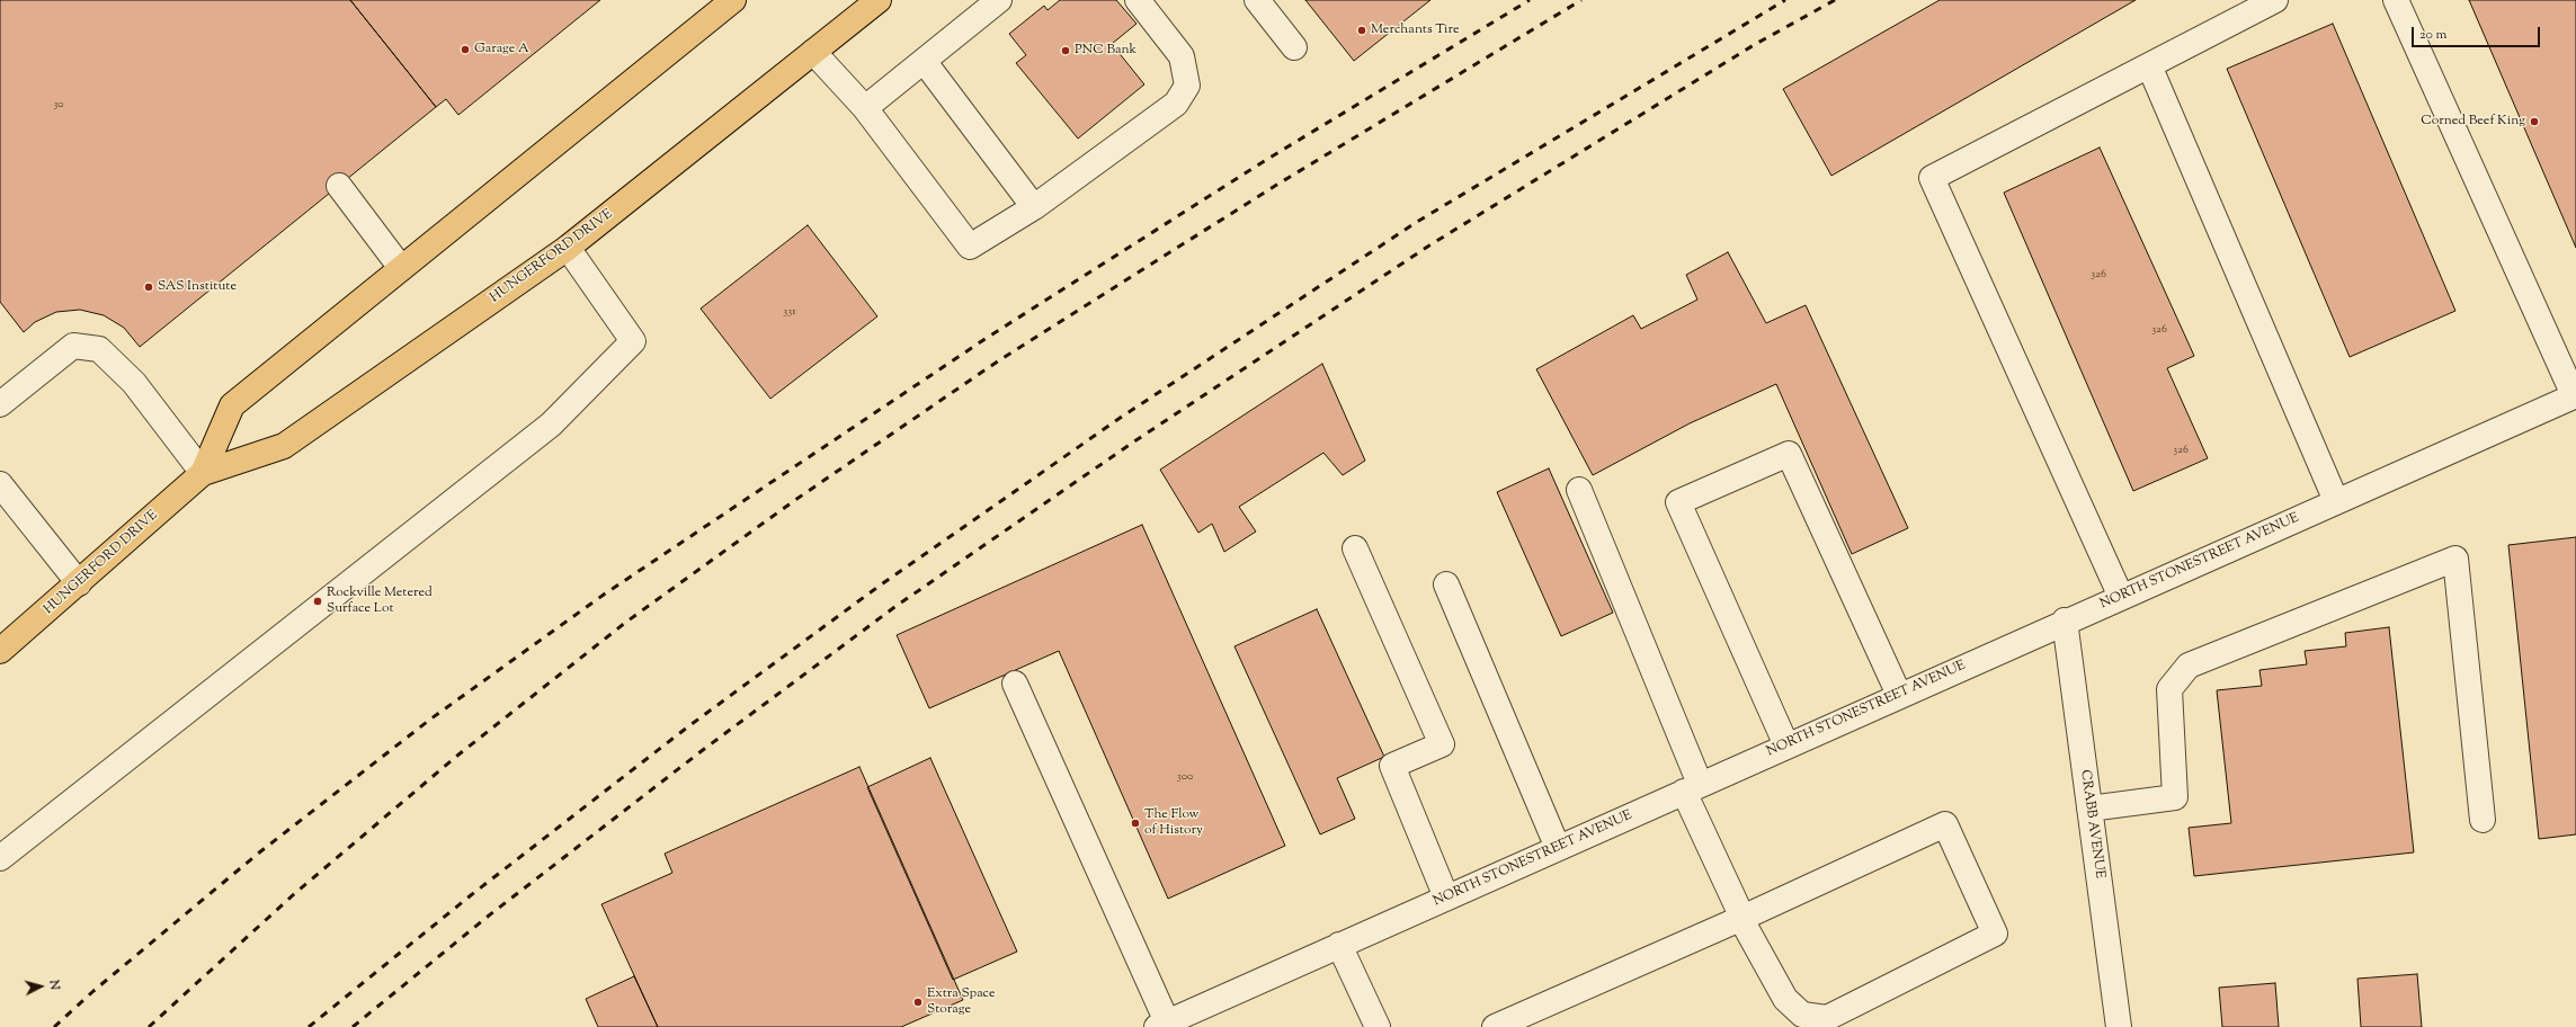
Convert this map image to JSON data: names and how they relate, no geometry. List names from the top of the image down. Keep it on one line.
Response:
{"streets":{"main road":["HUNGERFORD DRIVE"],"street":["NORTH STONESTREET AVENUE","CRABB AVENUE"]},"crossings":[["NORTH STONESTREET AVENUE","CRABB AVENUE"]],"places":["Merchants Tire","Garage A","PNC Bank","Corned Beef King","SAS Institute","Rockville Metered Surface Lot","The Flow of History","Extra Space Storage"],"house_numbers":["30","326","331","326","326","300"],"scale_bar":"20 m","north":"right"}
